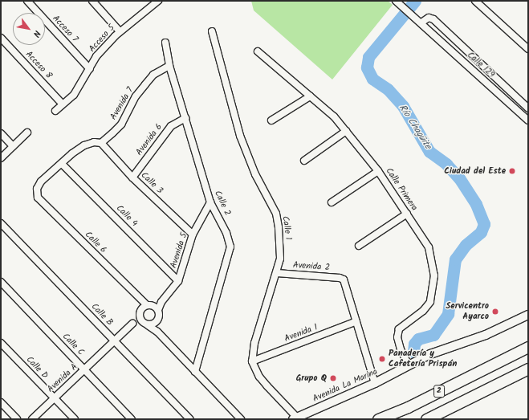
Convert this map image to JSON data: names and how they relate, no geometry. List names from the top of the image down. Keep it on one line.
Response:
{"streets":{"highway":["2"],"street":["Acceso 7","Acceso 5","Acceso 8","Calle 129","Avenida 7","Avenida 6","Calle 3","Calle Primera","Calle 2","Calle 4","Calle 1","Calle 6","Avenida 5","Avenida 2","Calle B","Avenida 1","Calle C","Calle D","Avenida A","Avenida La Marina"]},"crossings":[["Acceso 7","Acceso 5"],["Acceso 5","Acceso 8"],["Avenida 7","Calle 3"],["Avenida 7","Calle 2"],["Avenida 6","Calle 3"],["Avenida 6","Calle 2"],["Calle 3","Avenida 5"],["Calle Primera","Avenida La Marina"],["Calle 2","Avenida 5"],["Calle 4","Calle 6"],["Calle 4","Avenida 5"],["Calle 1","Avenida 2"],["Calle 1","Avenida 1"],["Calle 6","Avenida 5"],["Avenida 2","Avenida 1"],["Calle B","Avenida A"],["Calle C","Avenida A"],["Calle D","Avenida A"]],"water":["Río Chagüite"],"places":["Ciudad del Este","Servicentro Ayarco","Panadería y Cafetería Prispán","Grupo Q"],"north":"bottom right"}
